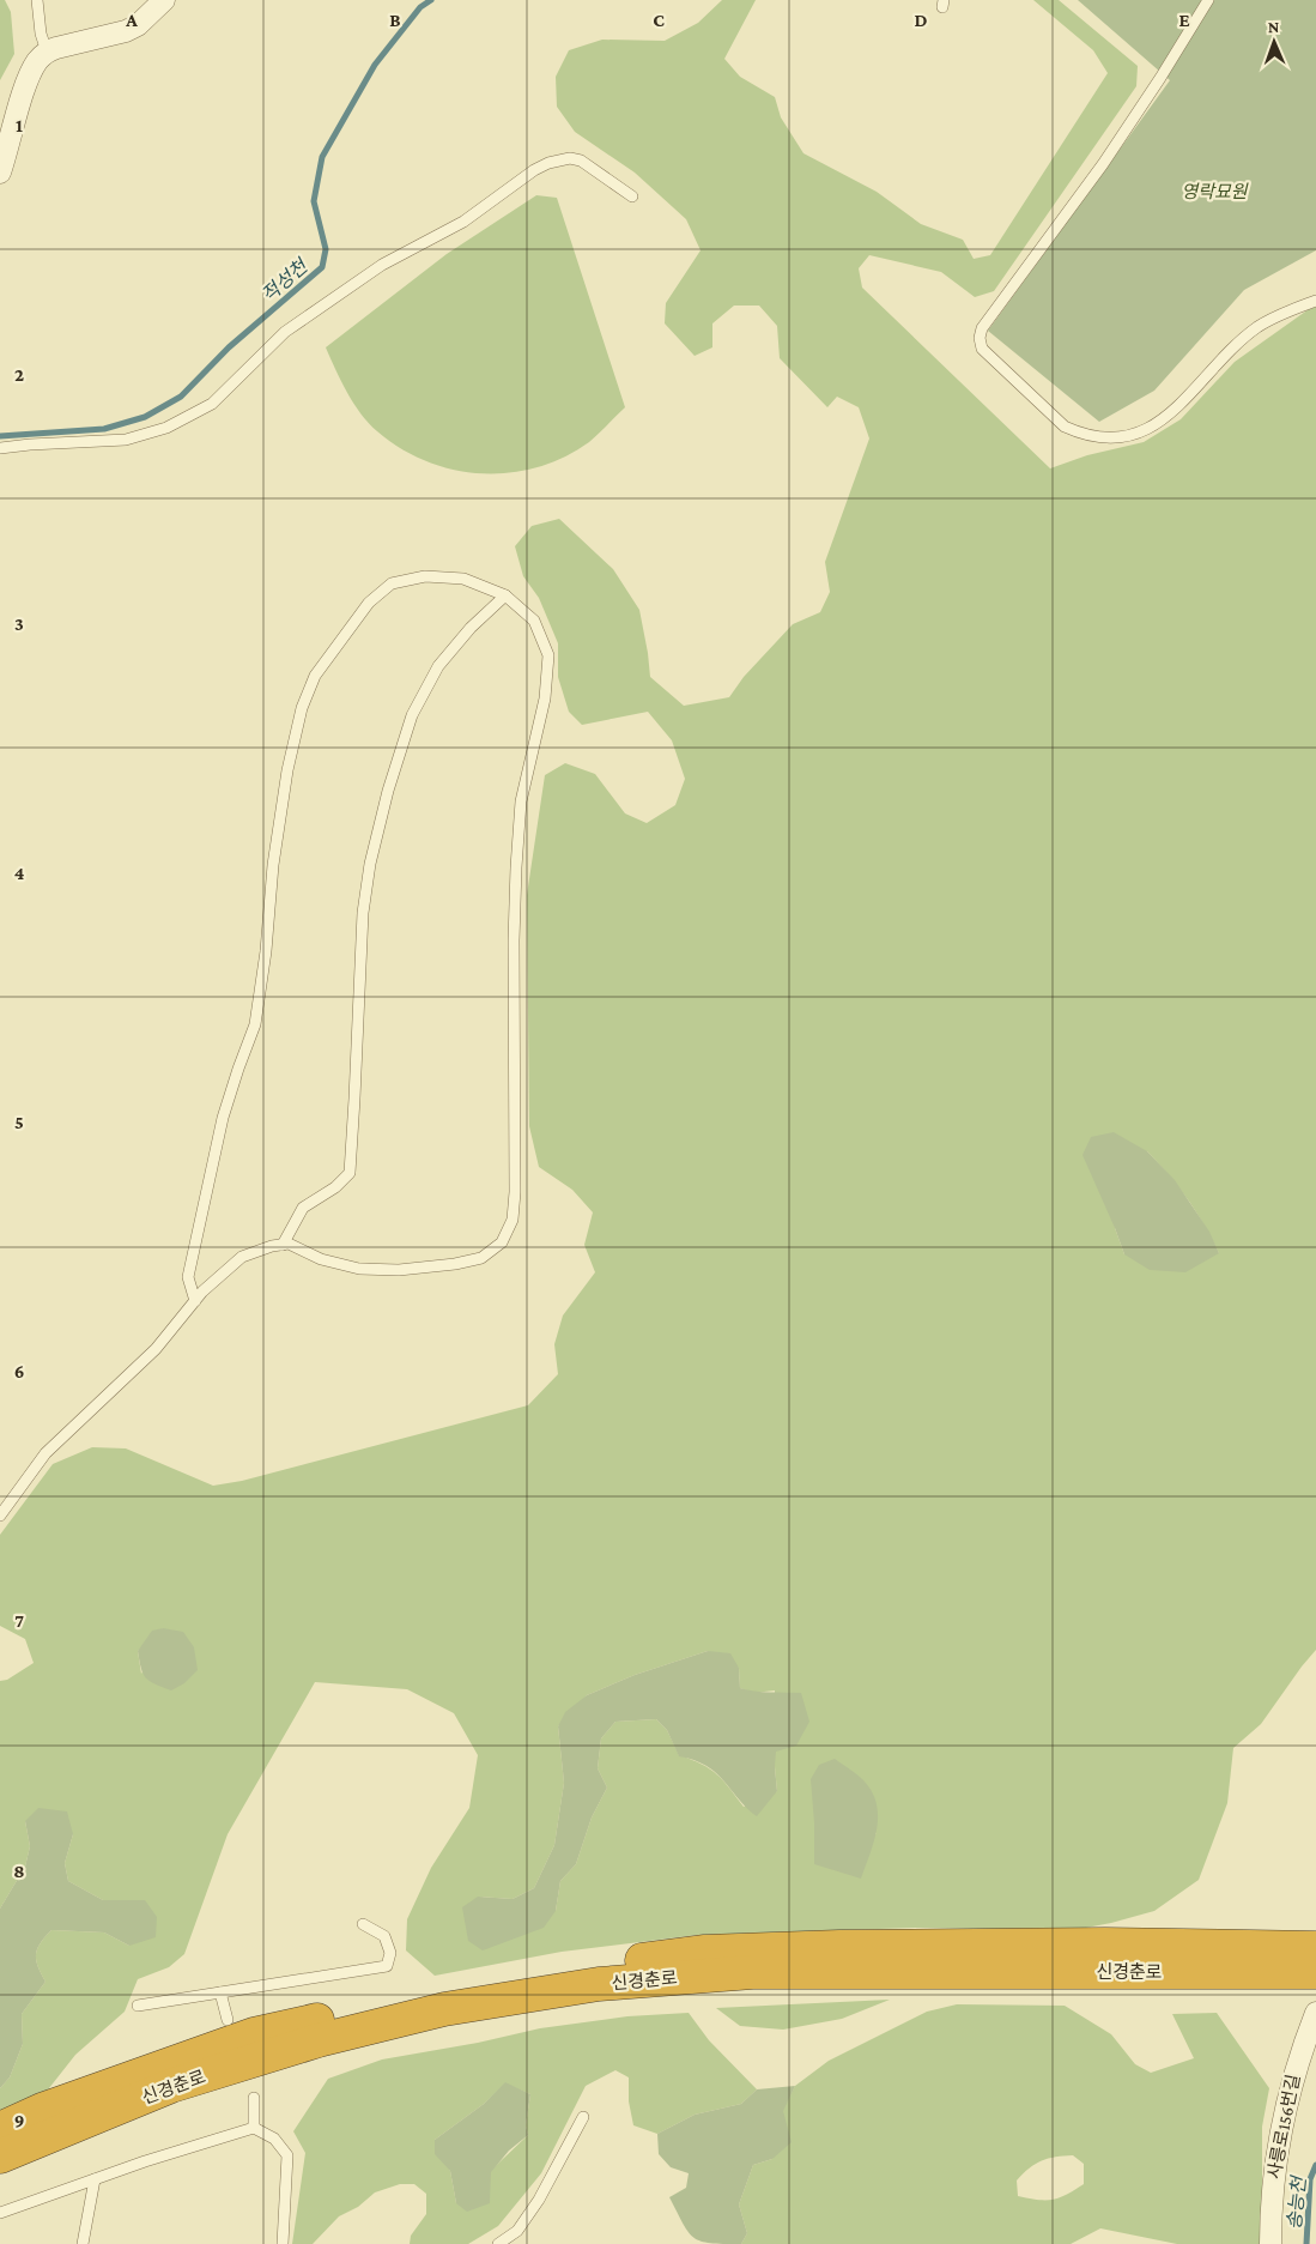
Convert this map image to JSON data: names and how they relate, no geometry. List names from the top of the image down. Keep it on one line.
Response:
{"streets":{"highway":["신경춘로"],"street":["사릉로156번길"]},"water":["적성천","송능천"],"parks":["영락묘원"],"north":"top","grid":{"columns":["A","B","C","D","E"],"rows":["1","2","3","4","5","6","7","8","9"]}}
